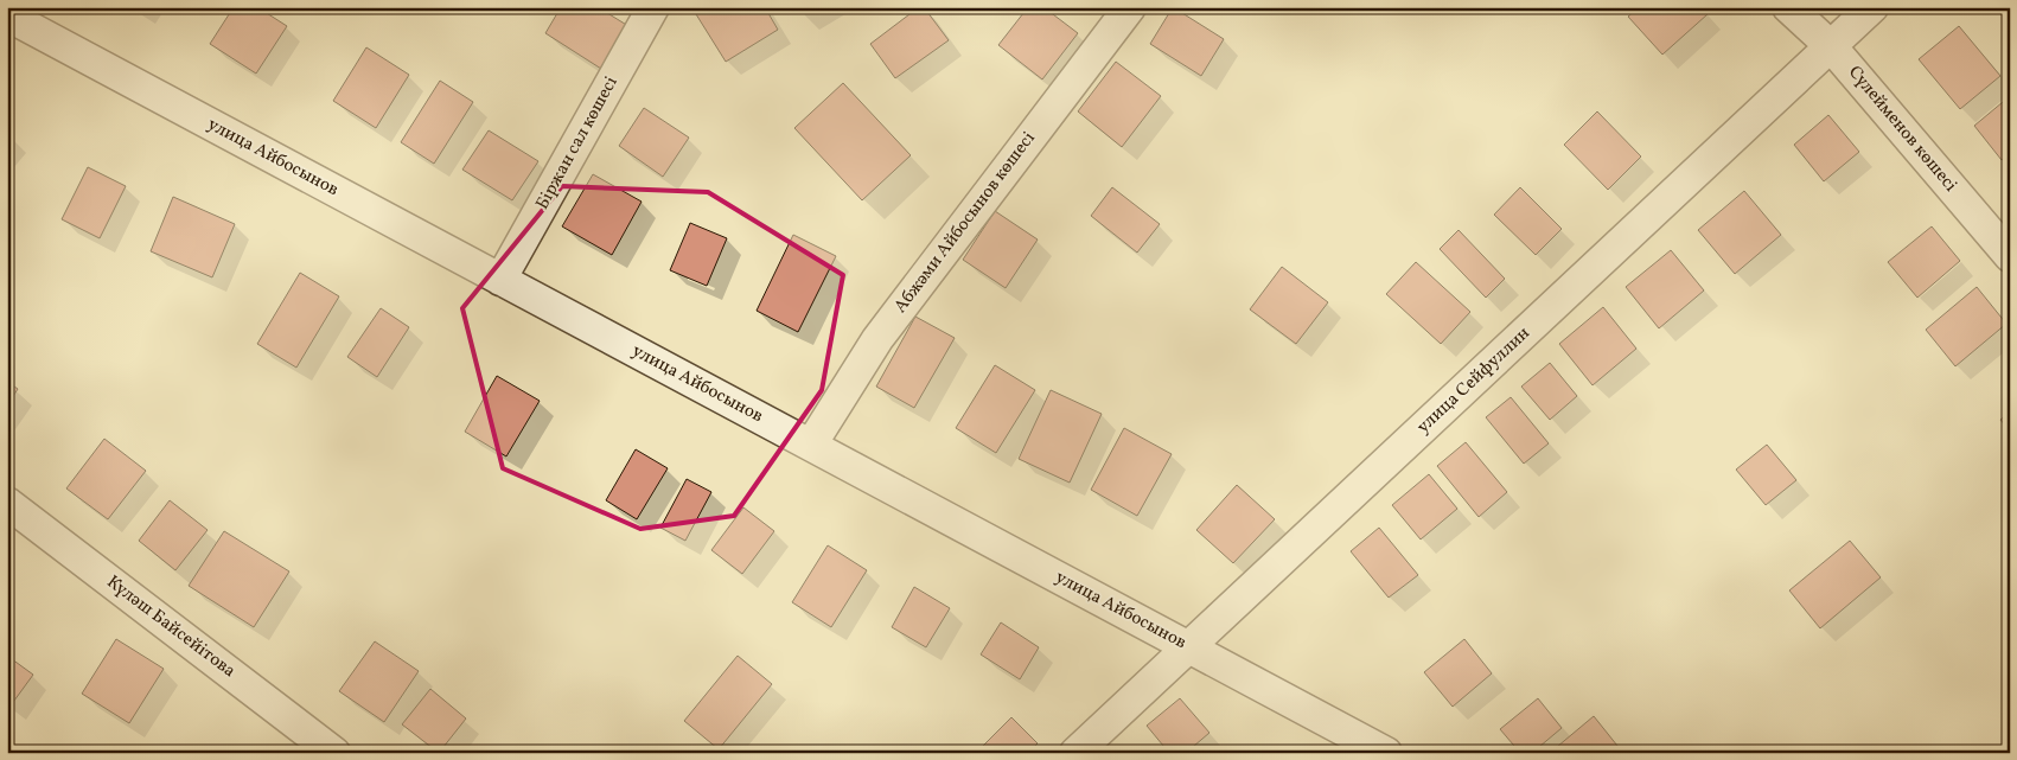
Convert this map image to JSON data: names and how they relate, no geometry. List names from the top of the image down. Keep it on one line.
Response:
{"streets":{"street":["Сүлейменов көшесі","Біржан сал көшесі","улица Айбосынов","Абжәми Айбосынов көшесі","улица Сейфуллин","Күләш Байсейітова"]},"crossings":[["Сүлейменов көшесі","улица Сейфуллин"],["Біржан сал көшесі","улица Айбосынов"],["улица Айбосынов","Абжәми Айбосынов көшесі"],["улица Айбосынов","улица Сейфуллин"]]}
